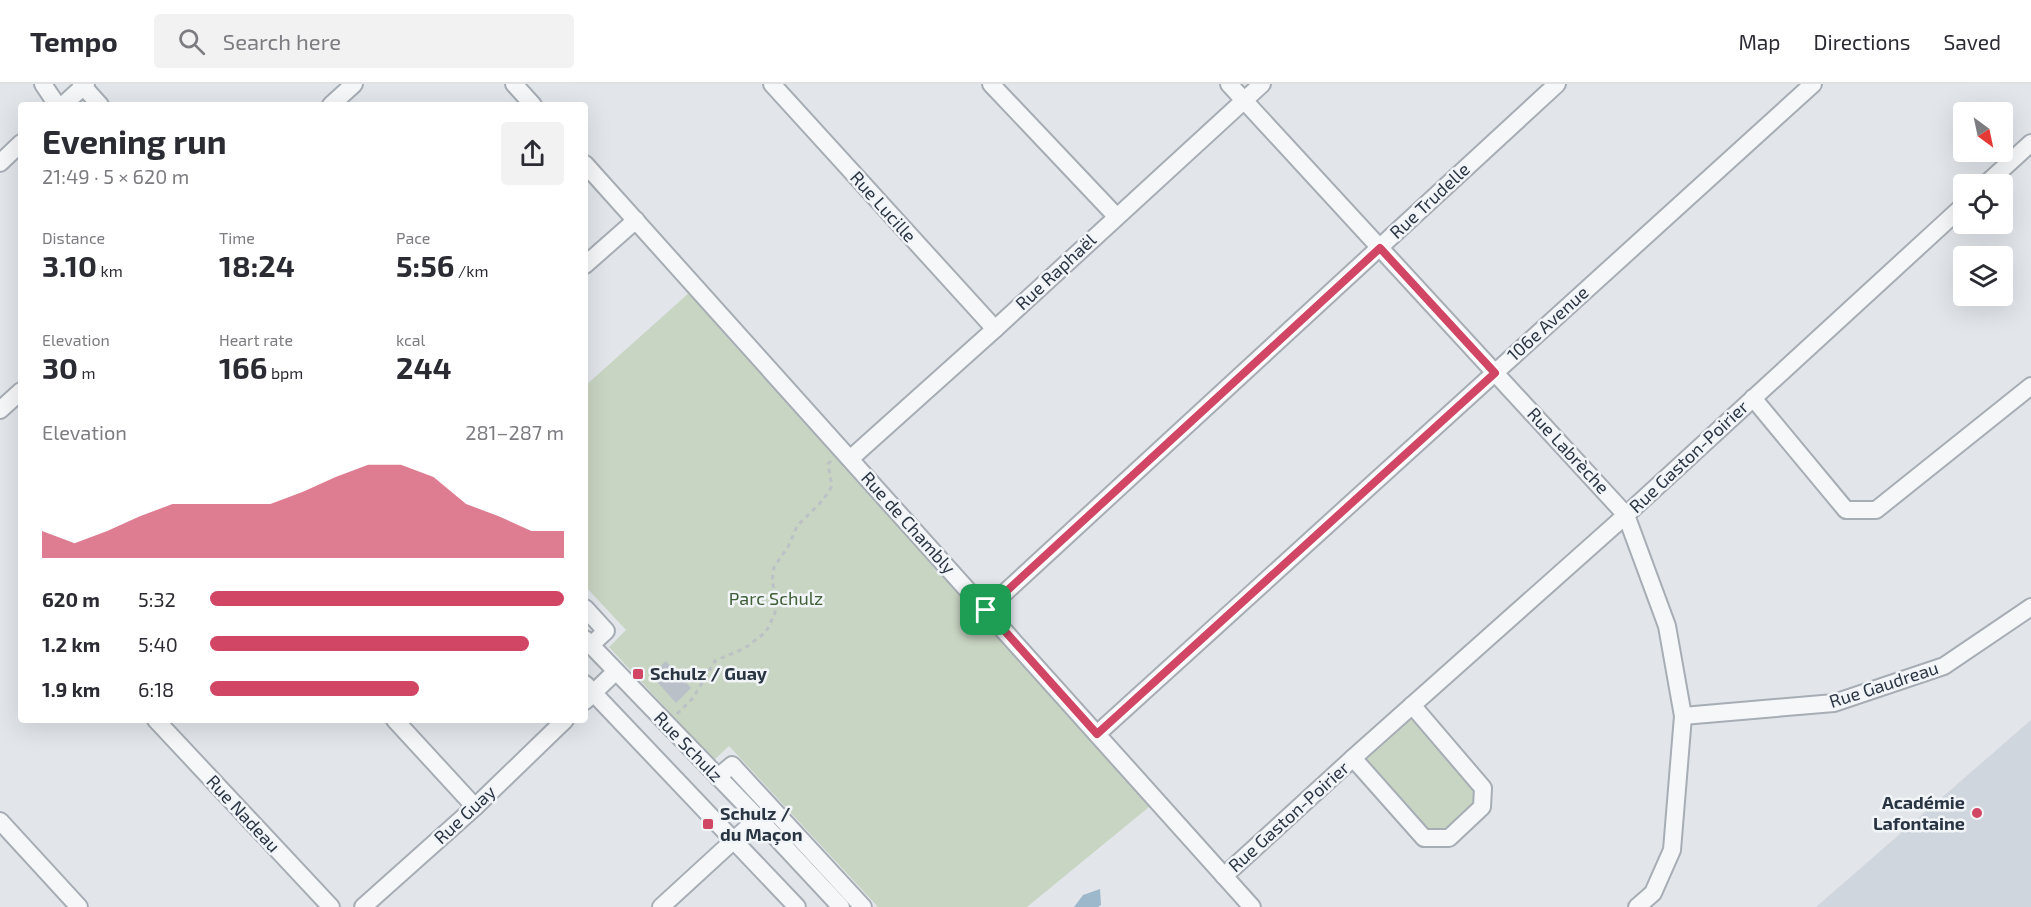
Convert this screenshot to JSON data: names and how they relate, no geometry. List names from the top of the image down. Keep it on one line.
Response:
{"streets":{"street":["Rue Trudelle","Rue Lucille","Rue Raphaël","106e Avenue","Rue Labrèche","Rue Gaston-Poirier","Rue de Chambly","Rue Gaudreau","Rue Schulz","Rue Nadeau","Rue Guay"]},"crossings":[["Rue Trudelle","Rue Labrèche"],["Rue Trudelle","Rue de Chambly"],["Rue Lucille","Rue Raphaël"],["Rue Raphaël","Rue Labrèche"],["Rue Raphaël","Rue de Chambly"],["106e Avenue","Rue Labrèche"],["106e Avenue","Rue de Chambly"],["Rue Labrèche","Rue Gaston-Poirier"],["Rue Labrèche","Rue Gaudreau"],["Rue Gaston-Poirier","Rue de Chambly"]],"parks":["Parc Schulz"],"places":{"transit":["Schulz / Guay","Schulz / du Maçon"],"other":["Académie Lafontaine"]},"north":"bottom right","page":{"header":"Tempo","search":"Search here","nav":["Map","Directions","Saved"],"heading":["Evening run","21:49 · 5 × 620 m"],"stats":[["Distance","3.10 km"],["Time","18:24"],["Pace","5:56 /km"],["Elevation","30 m"],["Heart rate","166 bpm"],["kcal","244"]],"chart":["Elevation","281–287 m"],"list":[{"name":"620 m","note":"5:32"},{"name":"1.2 km","note":"5:40"},{"name":"1.9 km","note":"6:18"}]}}
